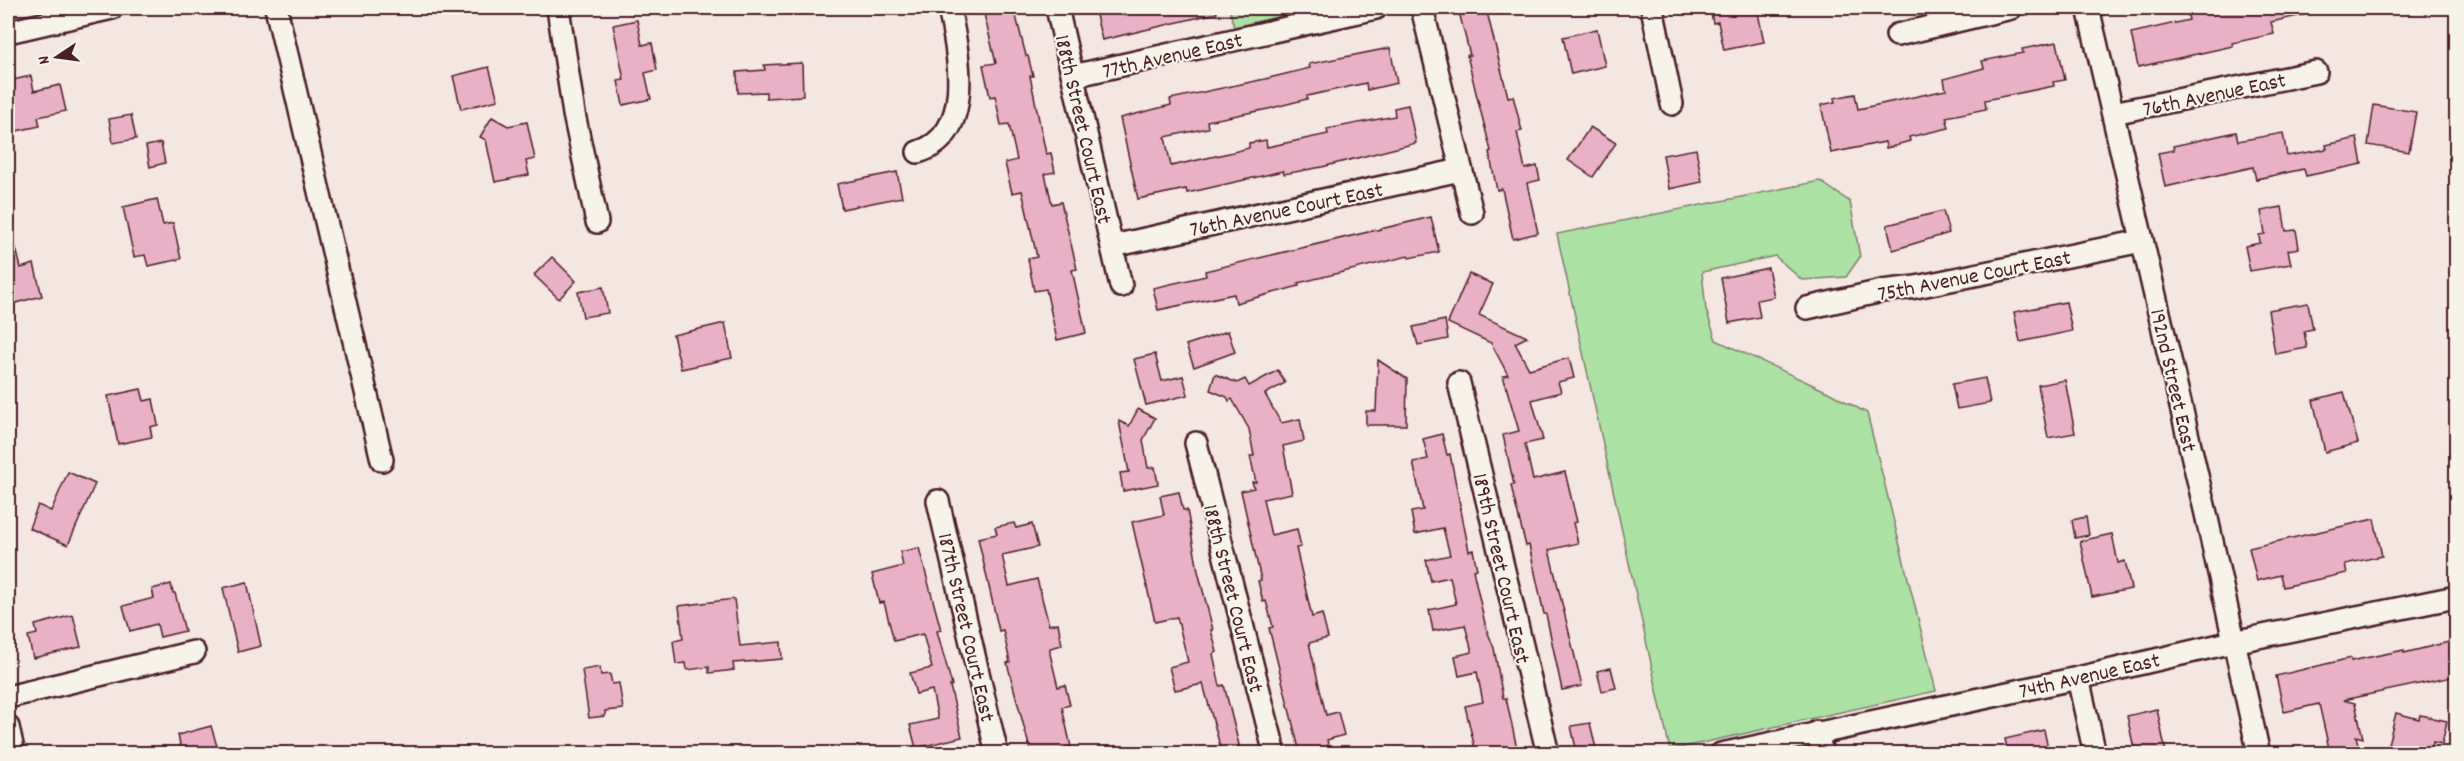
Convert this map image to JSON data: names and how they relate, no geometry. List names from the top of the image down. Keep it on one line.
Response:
{"streets":{"street":["77th Avenue East","76th Avenue East","188th Street Court East","76th Avenue Court East","75th Avenue Court East","192nd Street East","189th Street Court East","187th Street Court East","74th Avenue East"]},"crossings":[["77th Avenue East","188th Street Court East"],["76th Avenue East","192nd Street East"],["188th Street Court East","76th Avenue Court East"],["75th Avenue Court East","192nd Street East"],["192nd Street East","74th Avenue East"]],"north":"left"}
